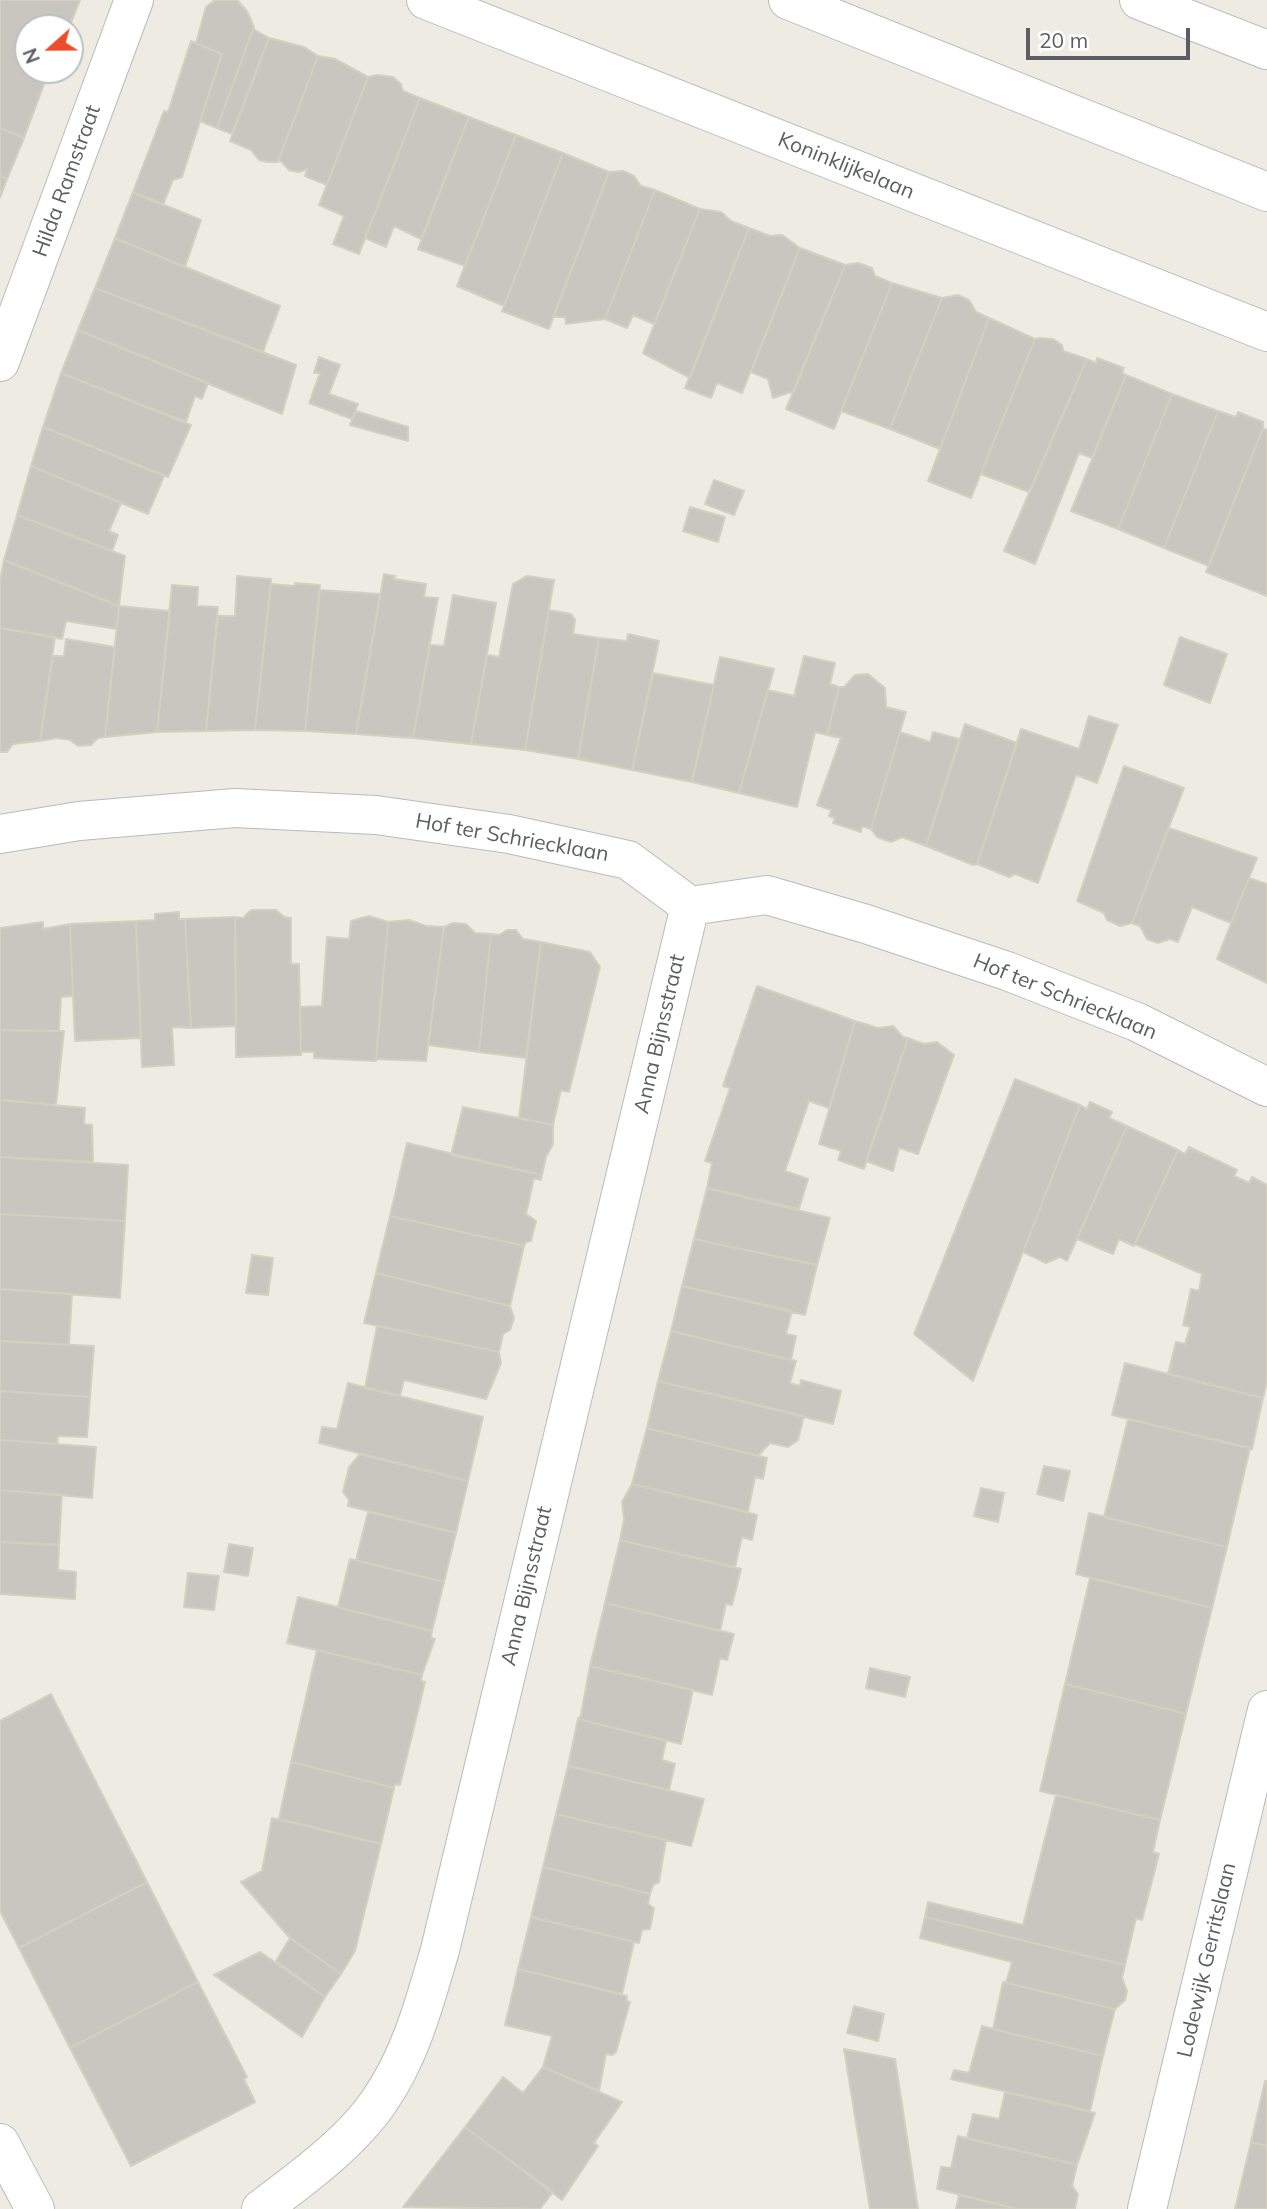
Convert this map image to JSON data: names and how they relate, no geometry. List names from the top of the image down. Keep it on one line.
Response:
{"streets":{"street":["Koninklijkelaan","Hilda Ramstraat","Hof ter Schriecklaan","Anna Bijnsstraat","Lodewijk Gerritslaan"]},"crossings":[["Hof ter Schriecklaan","Anna Bijnsstraat"]],"scale_bar":"20 m","north":"left"}
